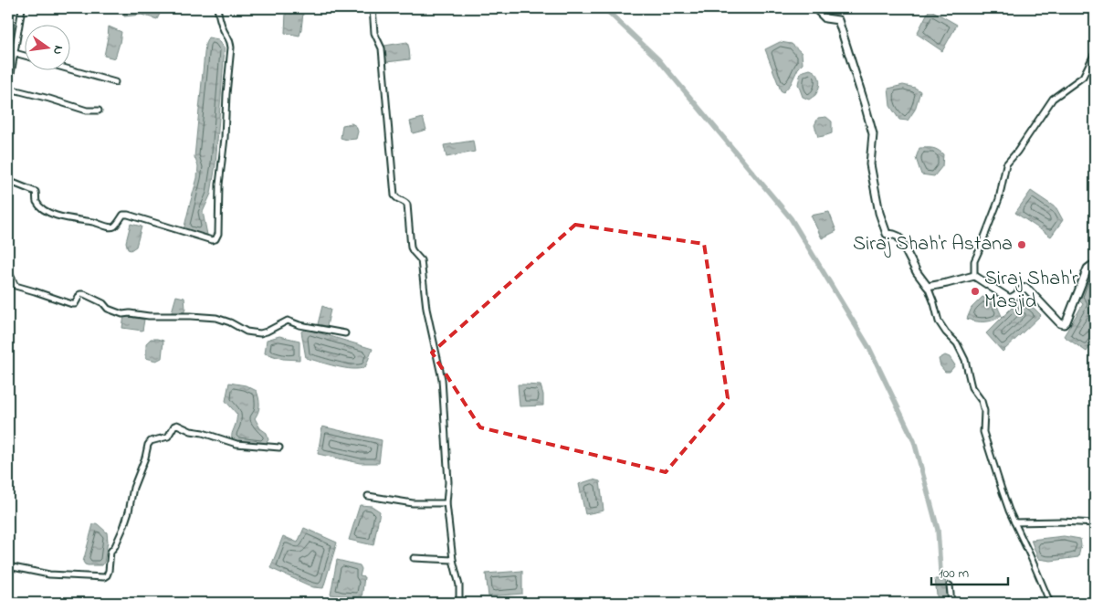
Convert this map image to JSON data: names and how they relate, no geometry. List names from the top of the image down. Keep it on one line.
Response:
{"places":["Siraj Shah'r Astana","Siraj Shah'r Masjid"],"scale_bar":"100 m","north":"right"}
